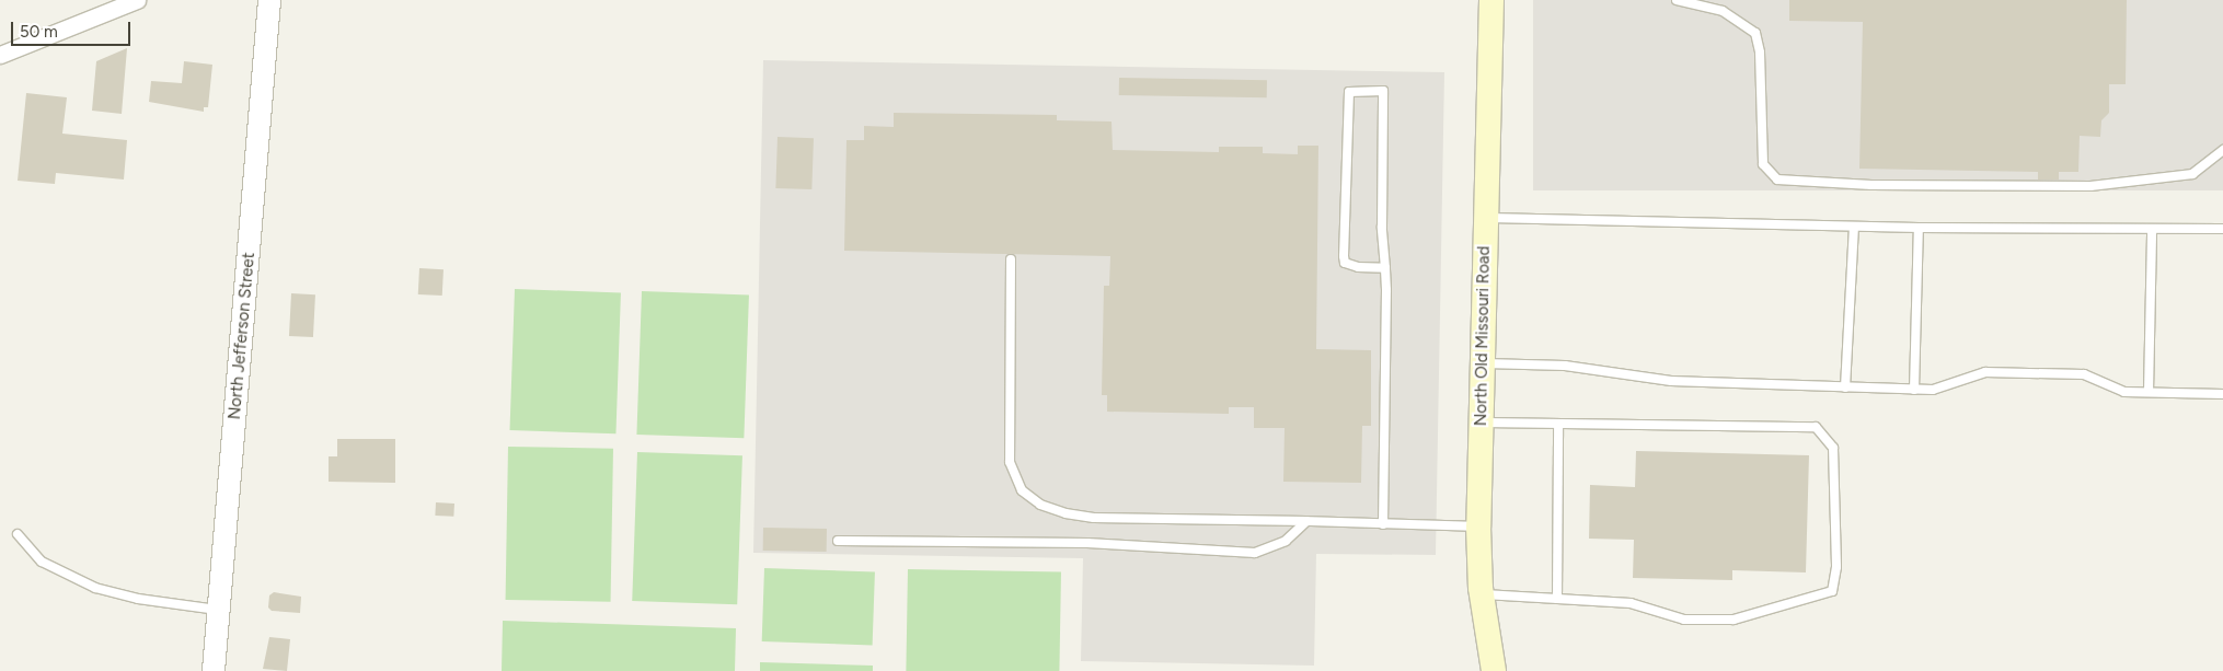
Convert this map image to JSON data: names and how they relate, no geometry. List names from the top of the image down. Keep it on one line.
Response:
{"streets":{"main road":["North Old Missouri Road"],"street":["North Jefferson Street"]},"scale_bar":"50 m"}
